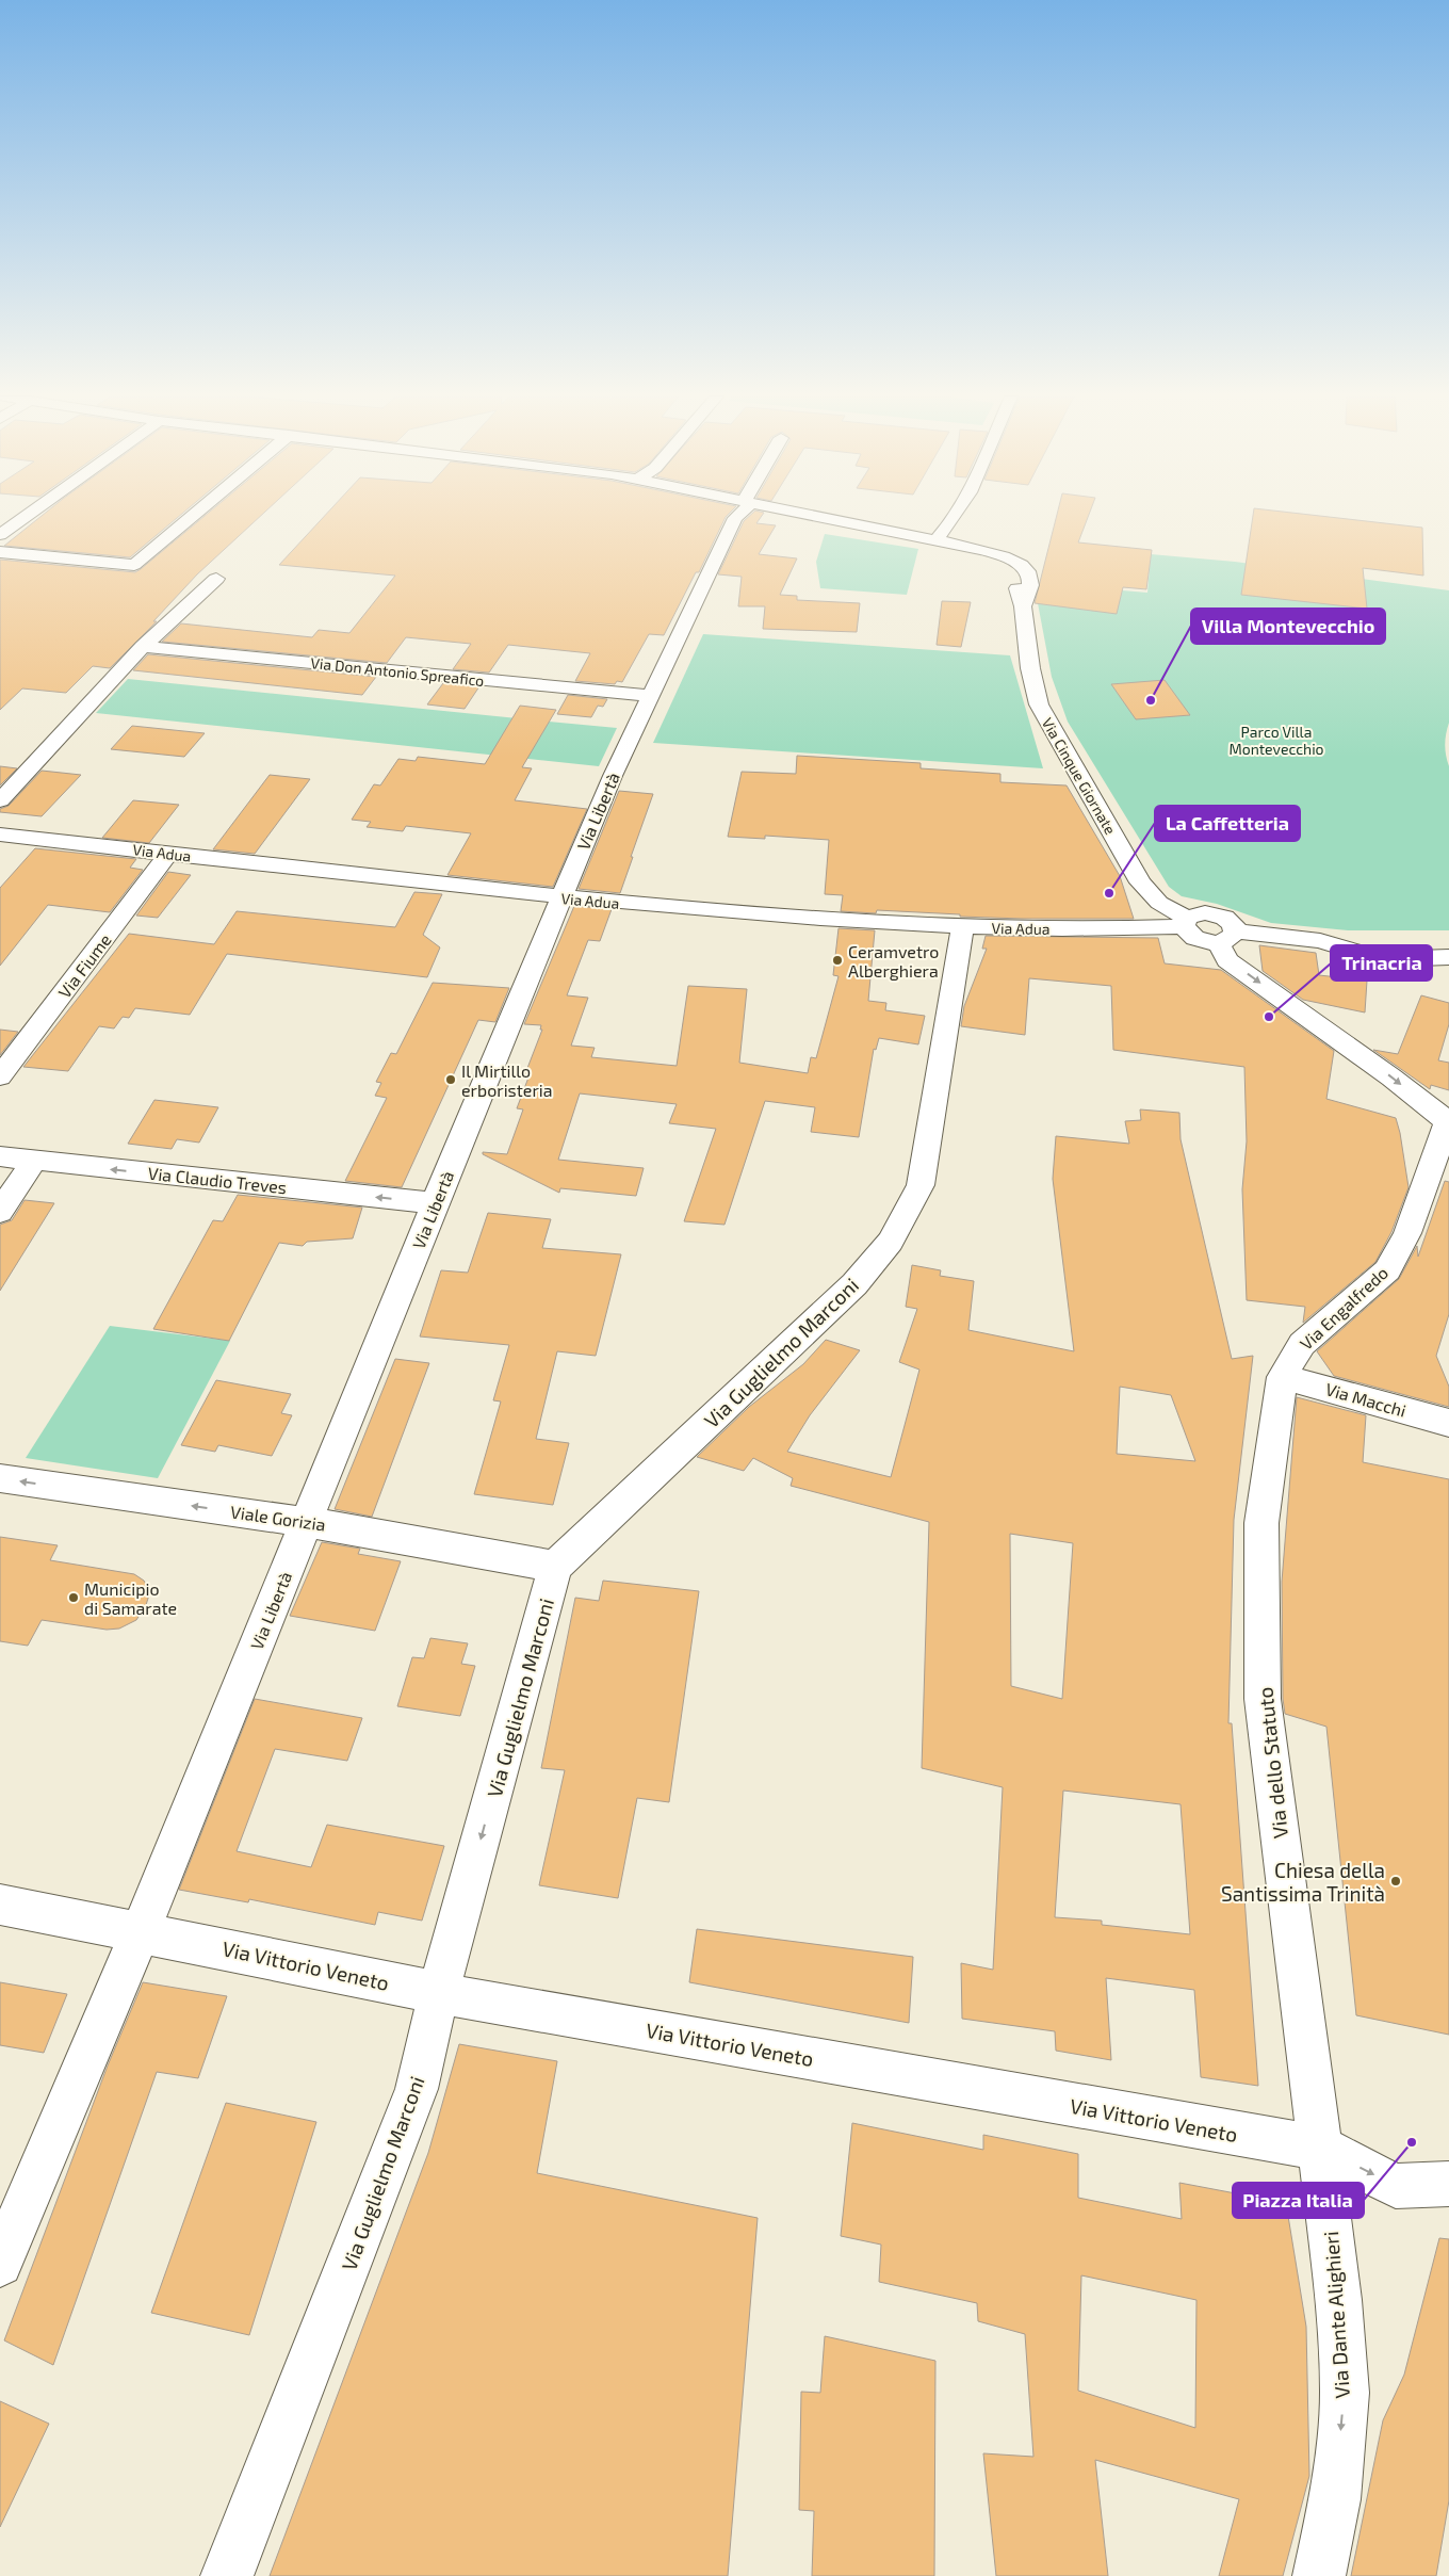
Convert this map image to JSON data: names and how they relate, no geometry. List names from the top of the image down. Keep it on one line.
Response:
{"streets":{"street":["Via Don Antonio Spreafico","Via Cinque Giornate","Via Libertà","Via Adua","Via Fiume","Via Claudio Treves","Via Engalfredo","Via Guglielmo Marconi","Via Macchi","Viale Gorizia","Via dello Statuto","Via Vittorio Veneto","Via Dante Alighieri"]},"crossings":[["Via Don Antonio Spreafico","Via Libertà"],["Via Cinque Giornate","Via Adua"],["Via Libertà","Via Adua"],["Via Libertà","Via Claudio Treves"],["Via Libertà","Viale Gorizia"],["Via Libertà","Via Vittorio Veneto"],["Via Adua","Via Fiume"],["Via Adua","Via Guglielmo Marconi"],["Via Engalfredo","Via Macchi"],["Via Engalfredo","Via dello Statuto"],["Via Guglielmo Marconi","Viale Gorizia"],["Via Guglielmo Marconi","Via Vittorio Veneto"],["Via Macchi","Via dello Statuto"],["Via dello Statuto","Via Vittorio Veneto"],["Via dello Statuto","Via Dante Alighieri"],["Via Vittorio Veneto","Via Dante Alighieri"]],"one_way":["Via Claudio Treves","Viale Gorizia","Via Dante Alighieri"],"parks":["Parco Villa Montevecchio"],"places":["Villa Montevecchio","La Caffetteria","Ceramvetro Alberghiera","Trinacria","Il Mirtillo erboristeria","Municipio di Samarate","Chiesa della Santissima Trinità","Piazza Italia"]}
